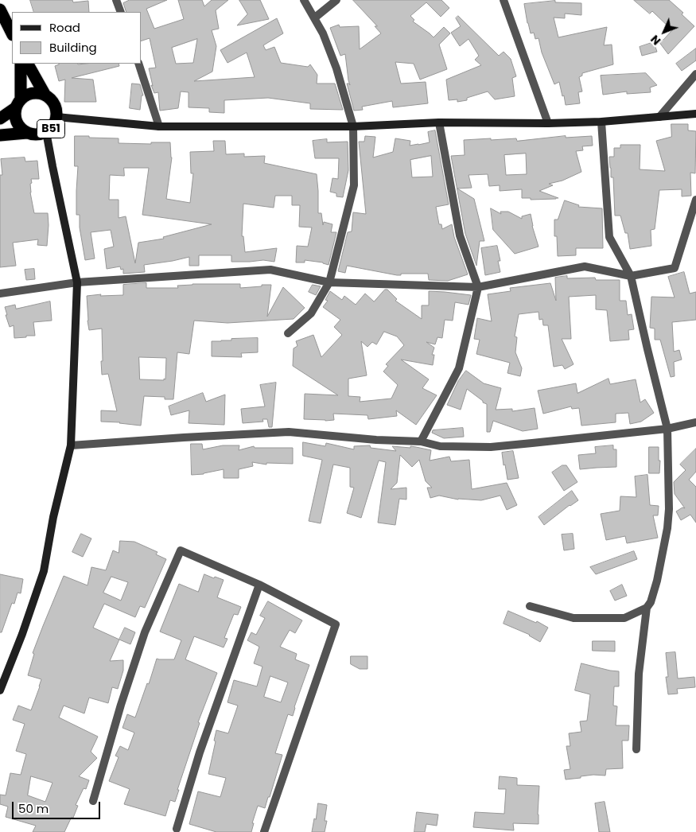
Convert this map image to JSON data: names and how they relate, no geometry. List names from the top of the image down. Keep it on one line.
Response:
{"streets":{"highway":["B51"]},"legend":["Road","Building"],"scale_bar":"50 m","north":"bottom left"}
